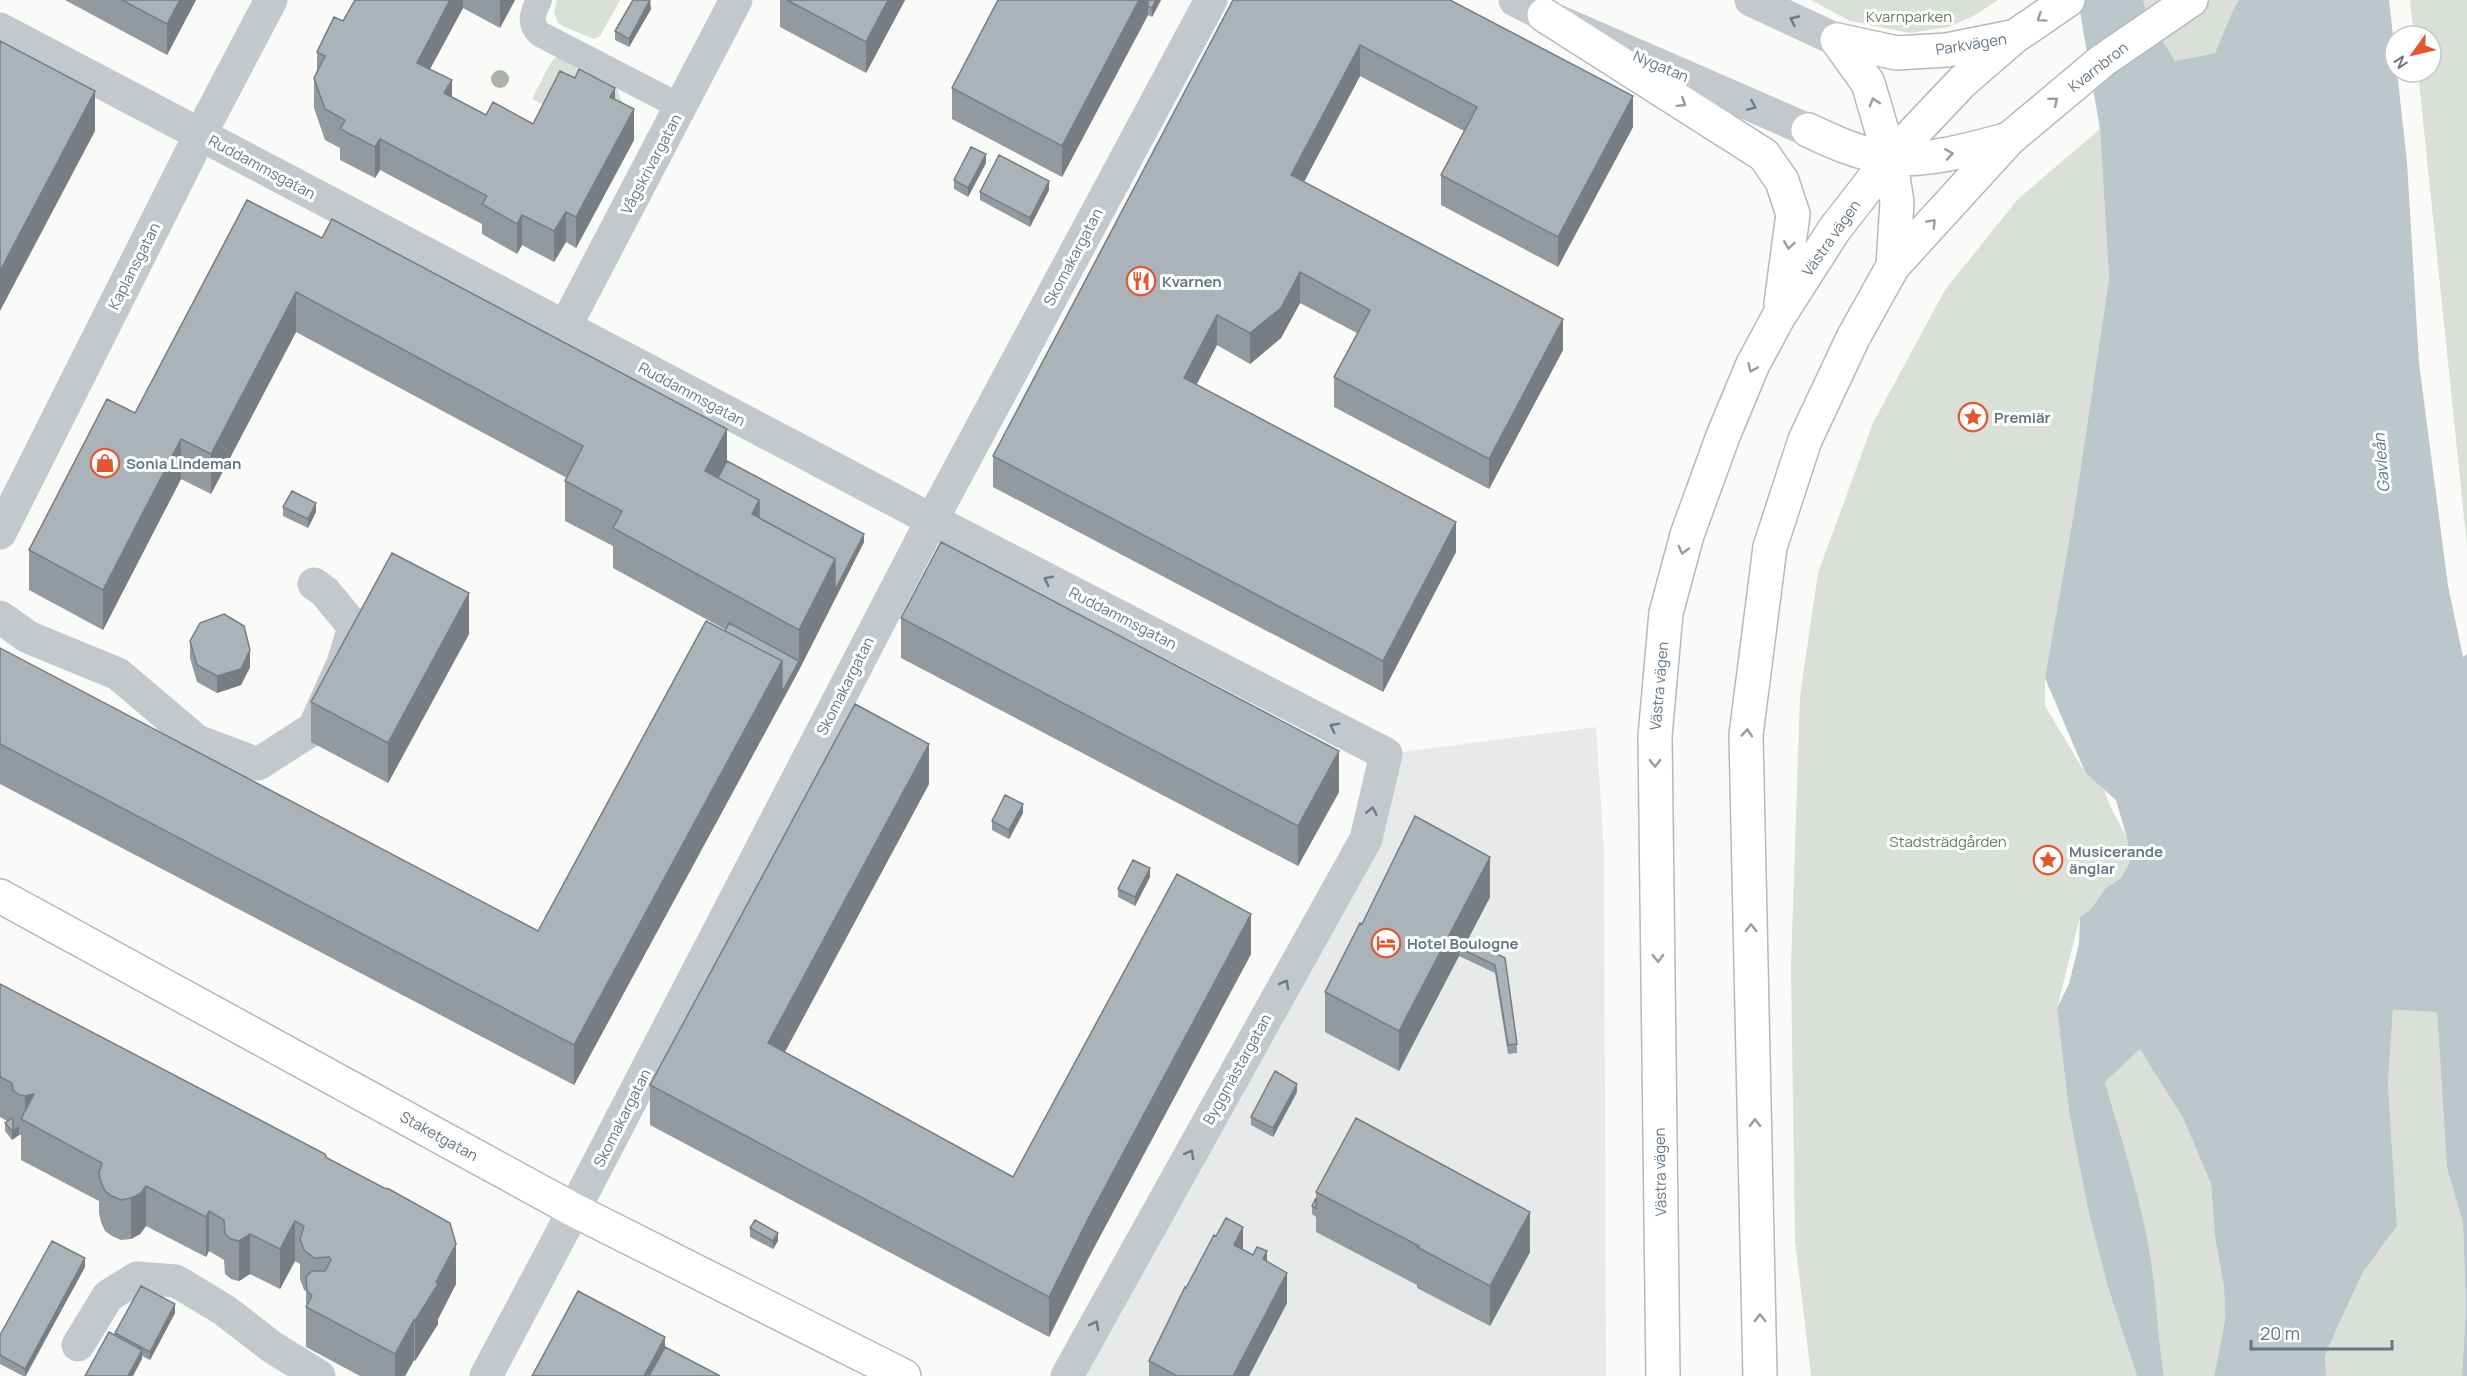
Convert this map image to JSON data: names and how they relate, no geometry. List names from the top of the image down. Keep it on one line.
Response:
{"streets":{"main road":["Parkvägen","Kvarnbron","Västra vägen","Staketgatan"],"street":["Nygatan","Vågskrivargatan","Ruddammsgatan","Skomakargatan","Kaplansgatan","Byggmästargatan"]},"crossings":[["Parkvägen","Västra vägen"],["Vågskrivargatan","Ruddammsgatan"],["Ruddammsgatan","Skomakargatan"],["Ruddammsgatan","Kaplansgatan"],["Ruddammsgatan","Byggmästargatan"],["Skomakargatan","Staketgatan"]],"one_way":["Kvarnbron","Byggmästargatan"],"water":["Gavleån"],"parks":["Kvarnparken","Stadsträdgården"],"places":{"restaurant":["Kvarnen"],"place":["Premiär","Musicerande änglar"],"shop":["Sonia Lindeman"],"hotel":["Hotel Boulogne"]},"scale_bar":"20 m","north":"bottom left"}
